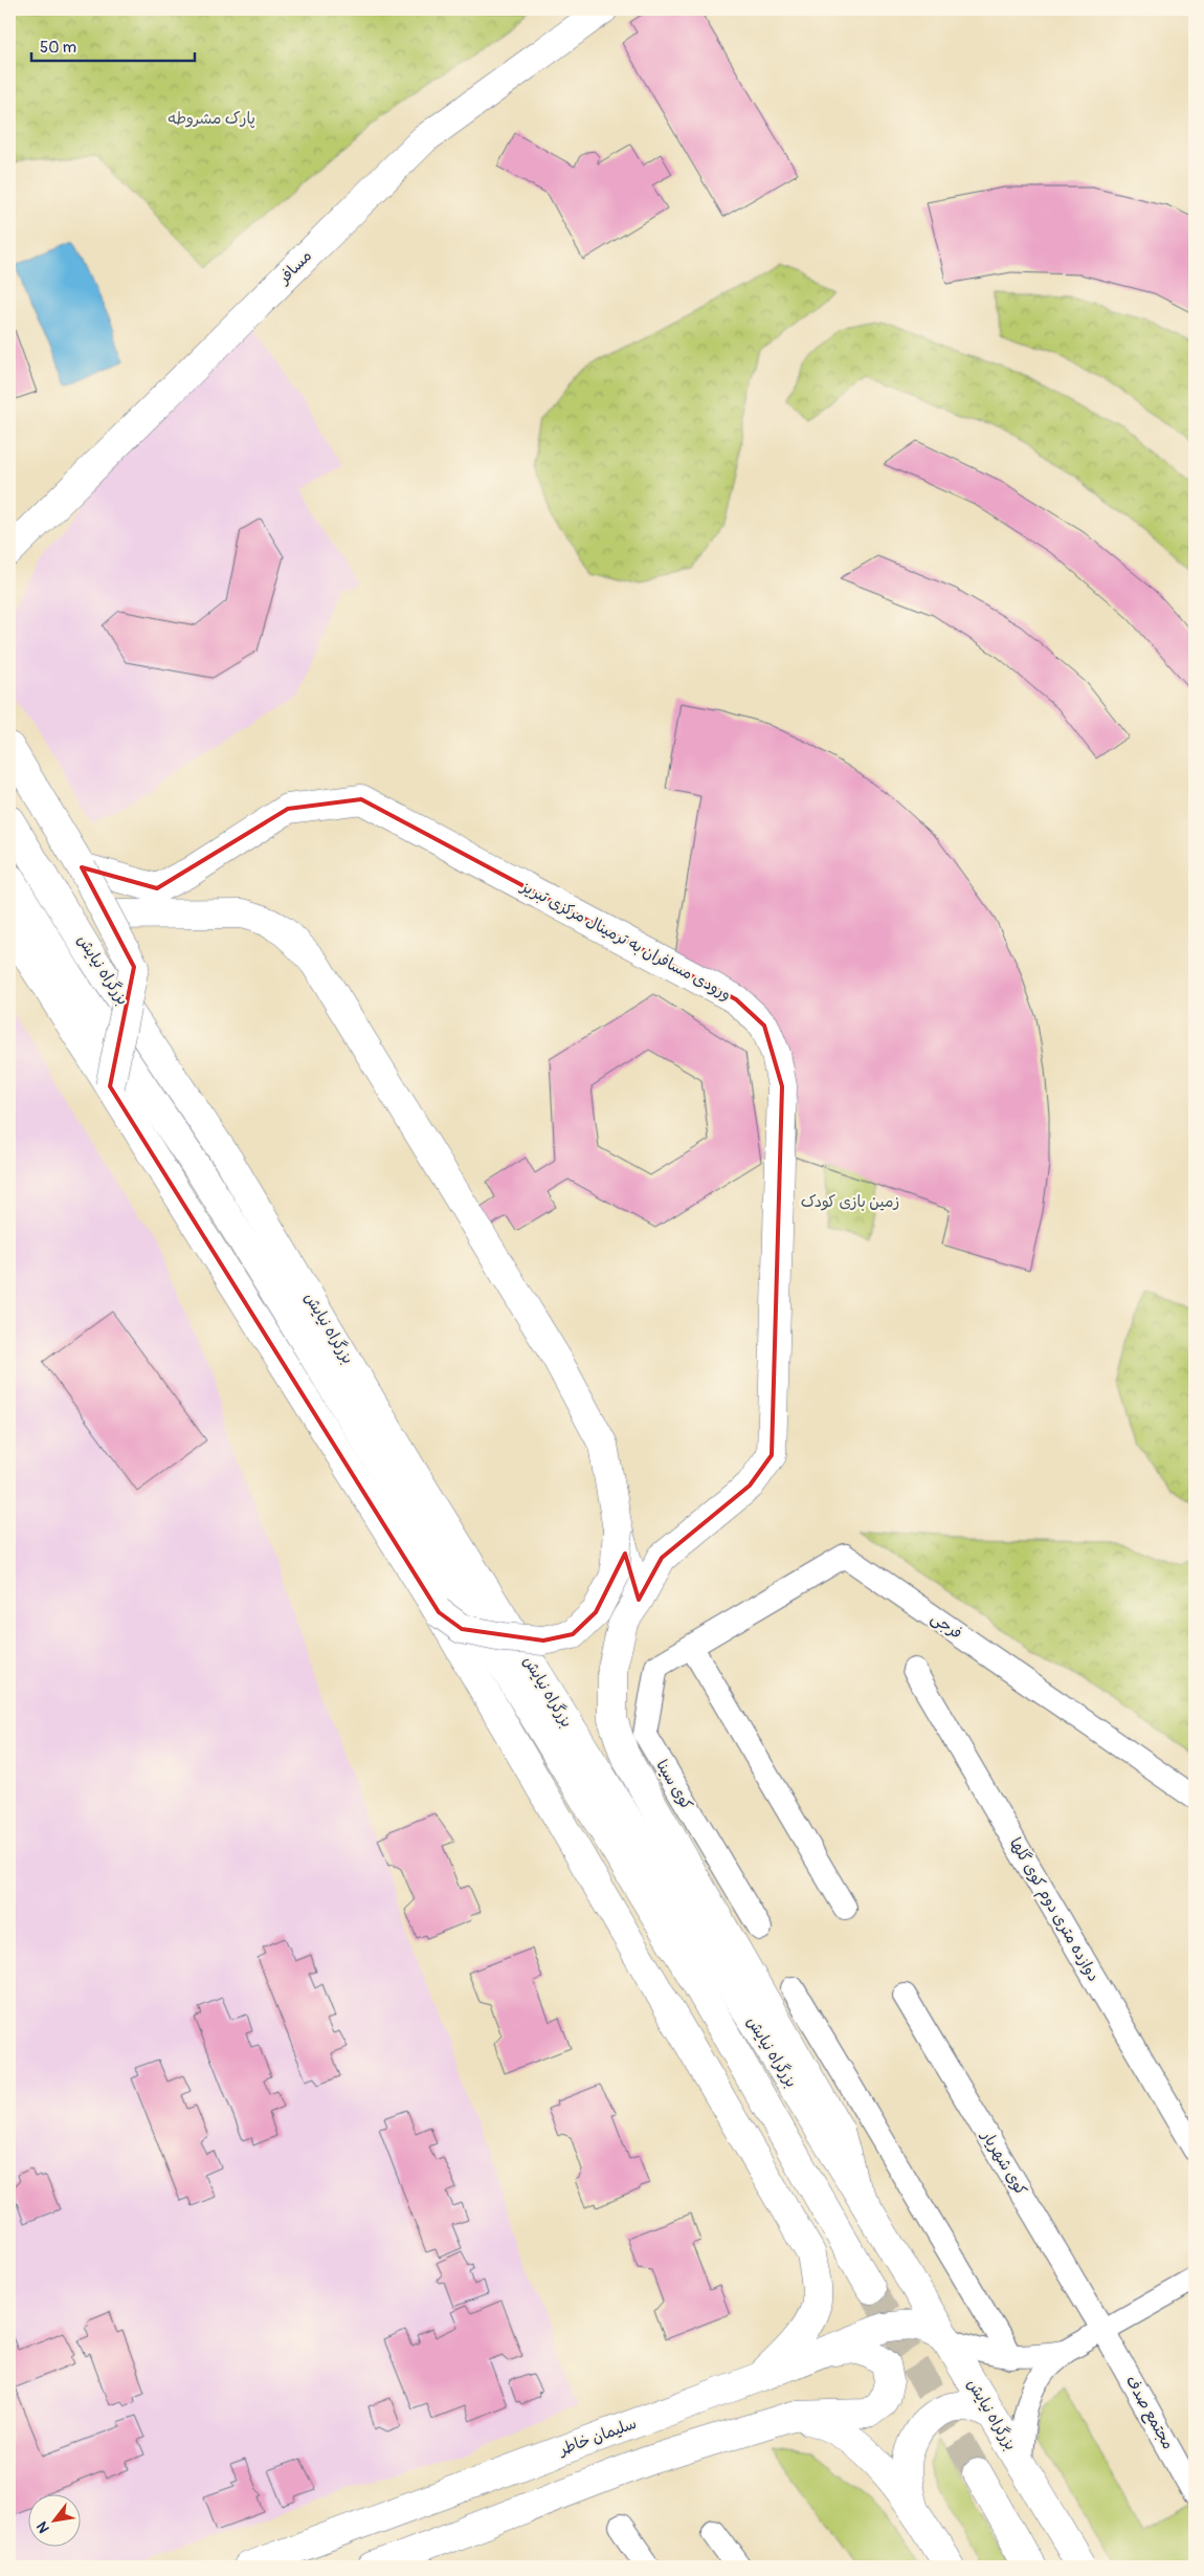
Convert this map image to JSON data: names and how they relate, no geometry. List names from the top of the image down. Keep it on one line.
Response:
{"streets":{"main road":["مسافر","ورودی مسافران به ترمینال مرکزی تبریز","بزرگراه نیایش","سلیمان خاطر"],"street":["فرجی","کوی سینا","دوازده متری دوم کوی گلها","کوی شهریار","مجتمع صدف"]},"crossings":[["ورودی مسافران به ترمینال مرکزی تبریز","بزرگراه نیایش"],["بزرگراه نیایش","سلیمان خاطر"],["فرجی","کوی سینا"],["کوی شهریار","مجتمع صدف"]],"parks":["پارک مشروطه","زمین بازی کودک"],"scale_bar":"50 m","north":"bottom left"}
